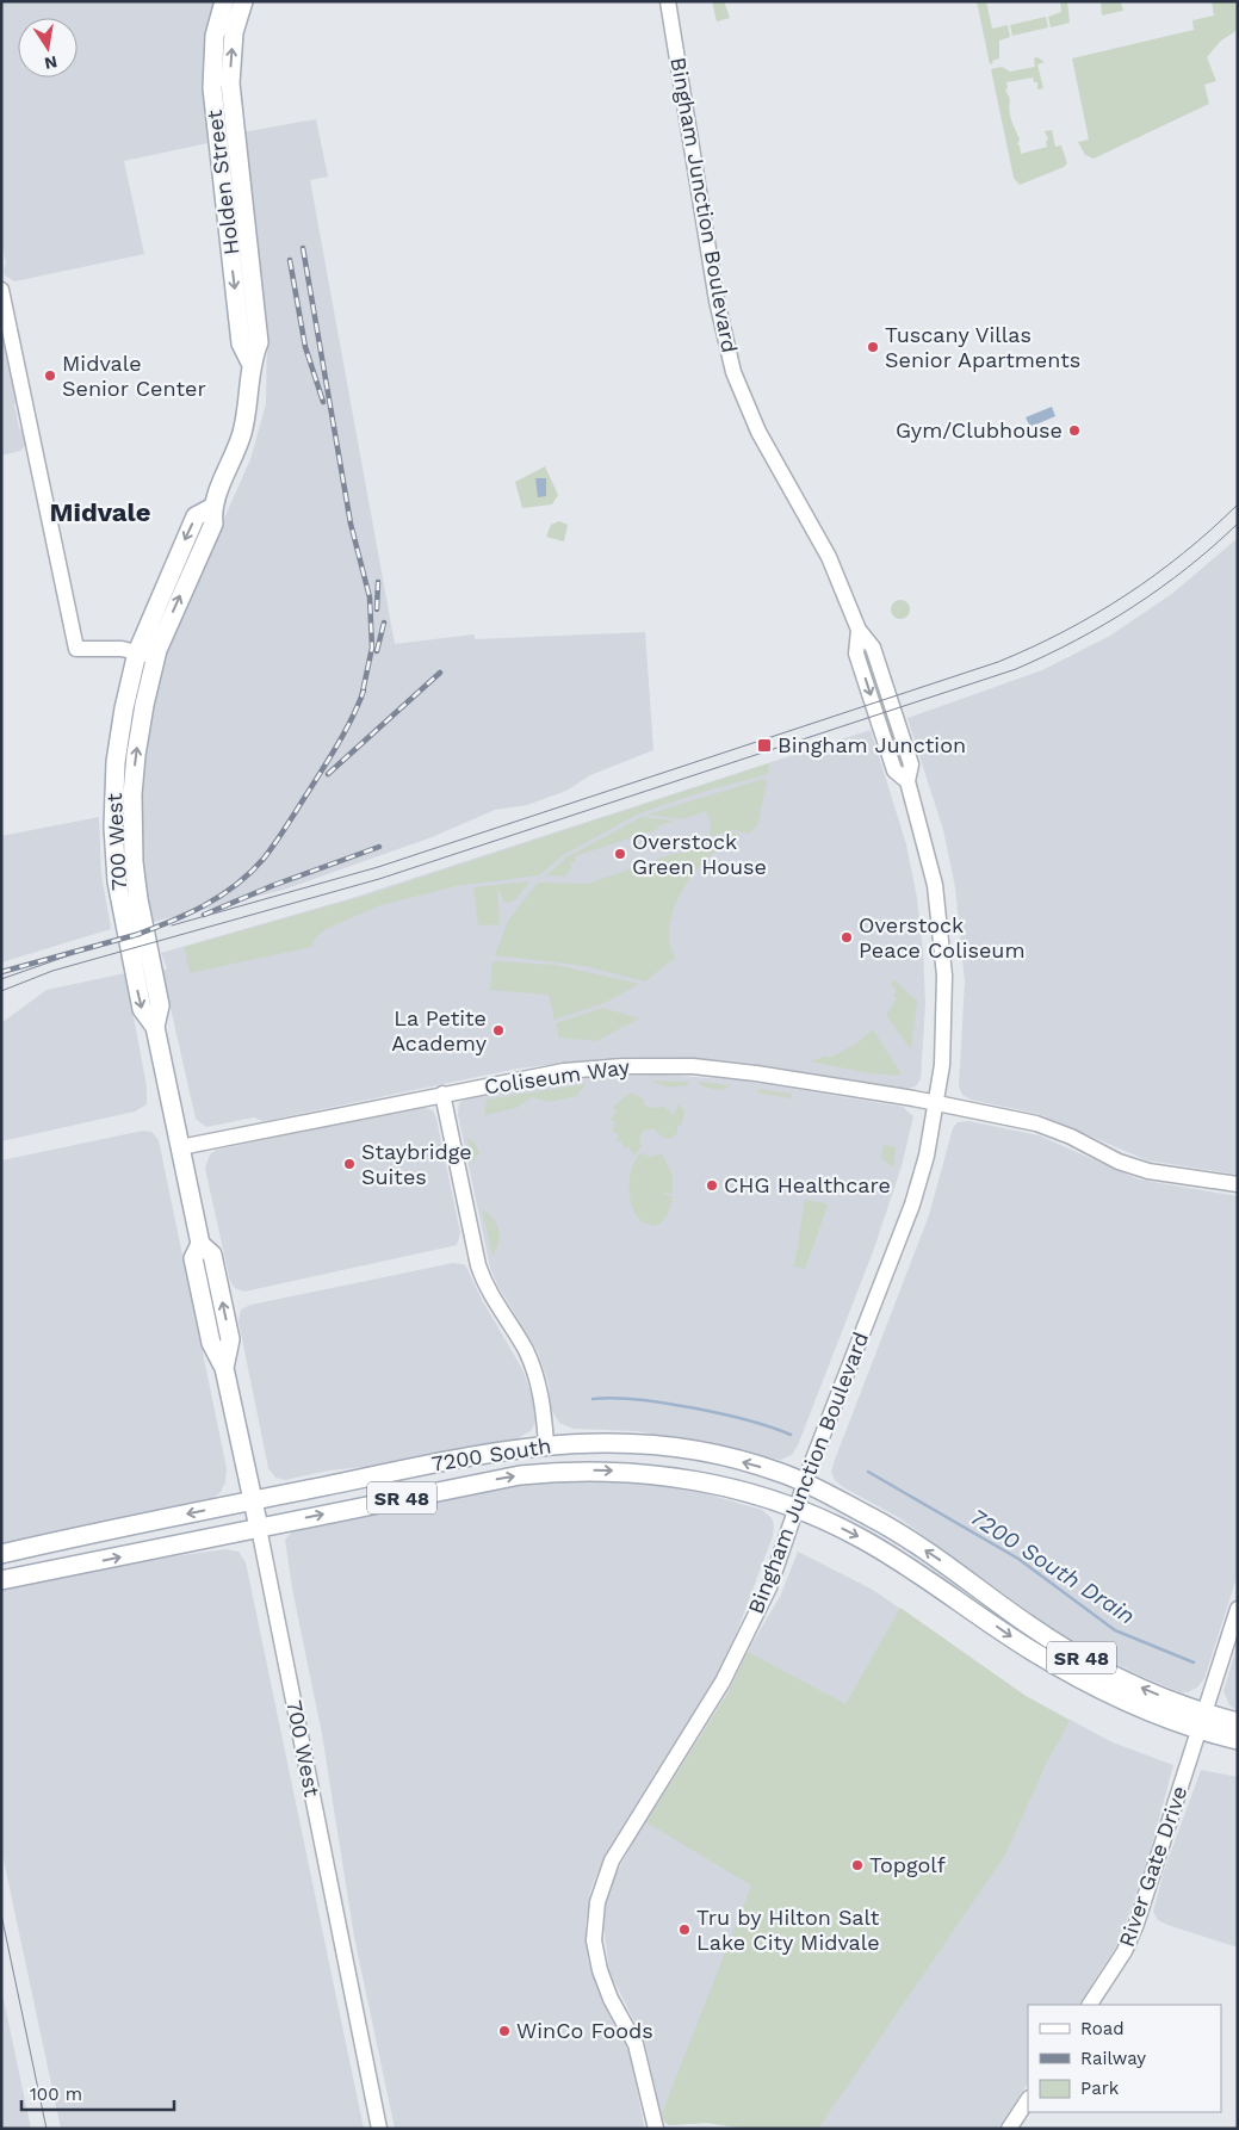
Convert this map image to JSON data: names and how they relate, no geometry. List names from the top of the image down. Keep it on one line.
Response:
{"streets":{"main road":["Holden Street","700 West","7200 South","SR 48"],"street":["Bingham Junction Boulevard","Coliseum Way","River Gate Drive"]},"crossings":[["Holden Street","700 West"],["Bingham Junction Boulevard","Coliseum Way"],["Bingham Junction Boulevard","7200 South"],["Bingham Junction Boulevard","SR 48"],["700 West","Coliseum Way"],["700 West","7200 South"],["7200 South","SR 48"],["SR 48","River Gate Drive"]],"districts":["Midvale"],"water":["7200 South Drain"],"places":{"other":["Tuscany Villas Senior Apartments","Midvale Senior Center","Gym/Clubhouse","Overstock Green House","Overstock Peace Coliseum","La Petite Academy","Staybridge Suites","CHG Healthcare","Topgolf","Tru by Hilton Salt Lake City Midvale","WinCo Foods"],"transit":["Bingham Junction"]},"legend":["Road","Railway","Park"],"scale_bar":"100 m","north":"bottom"}
